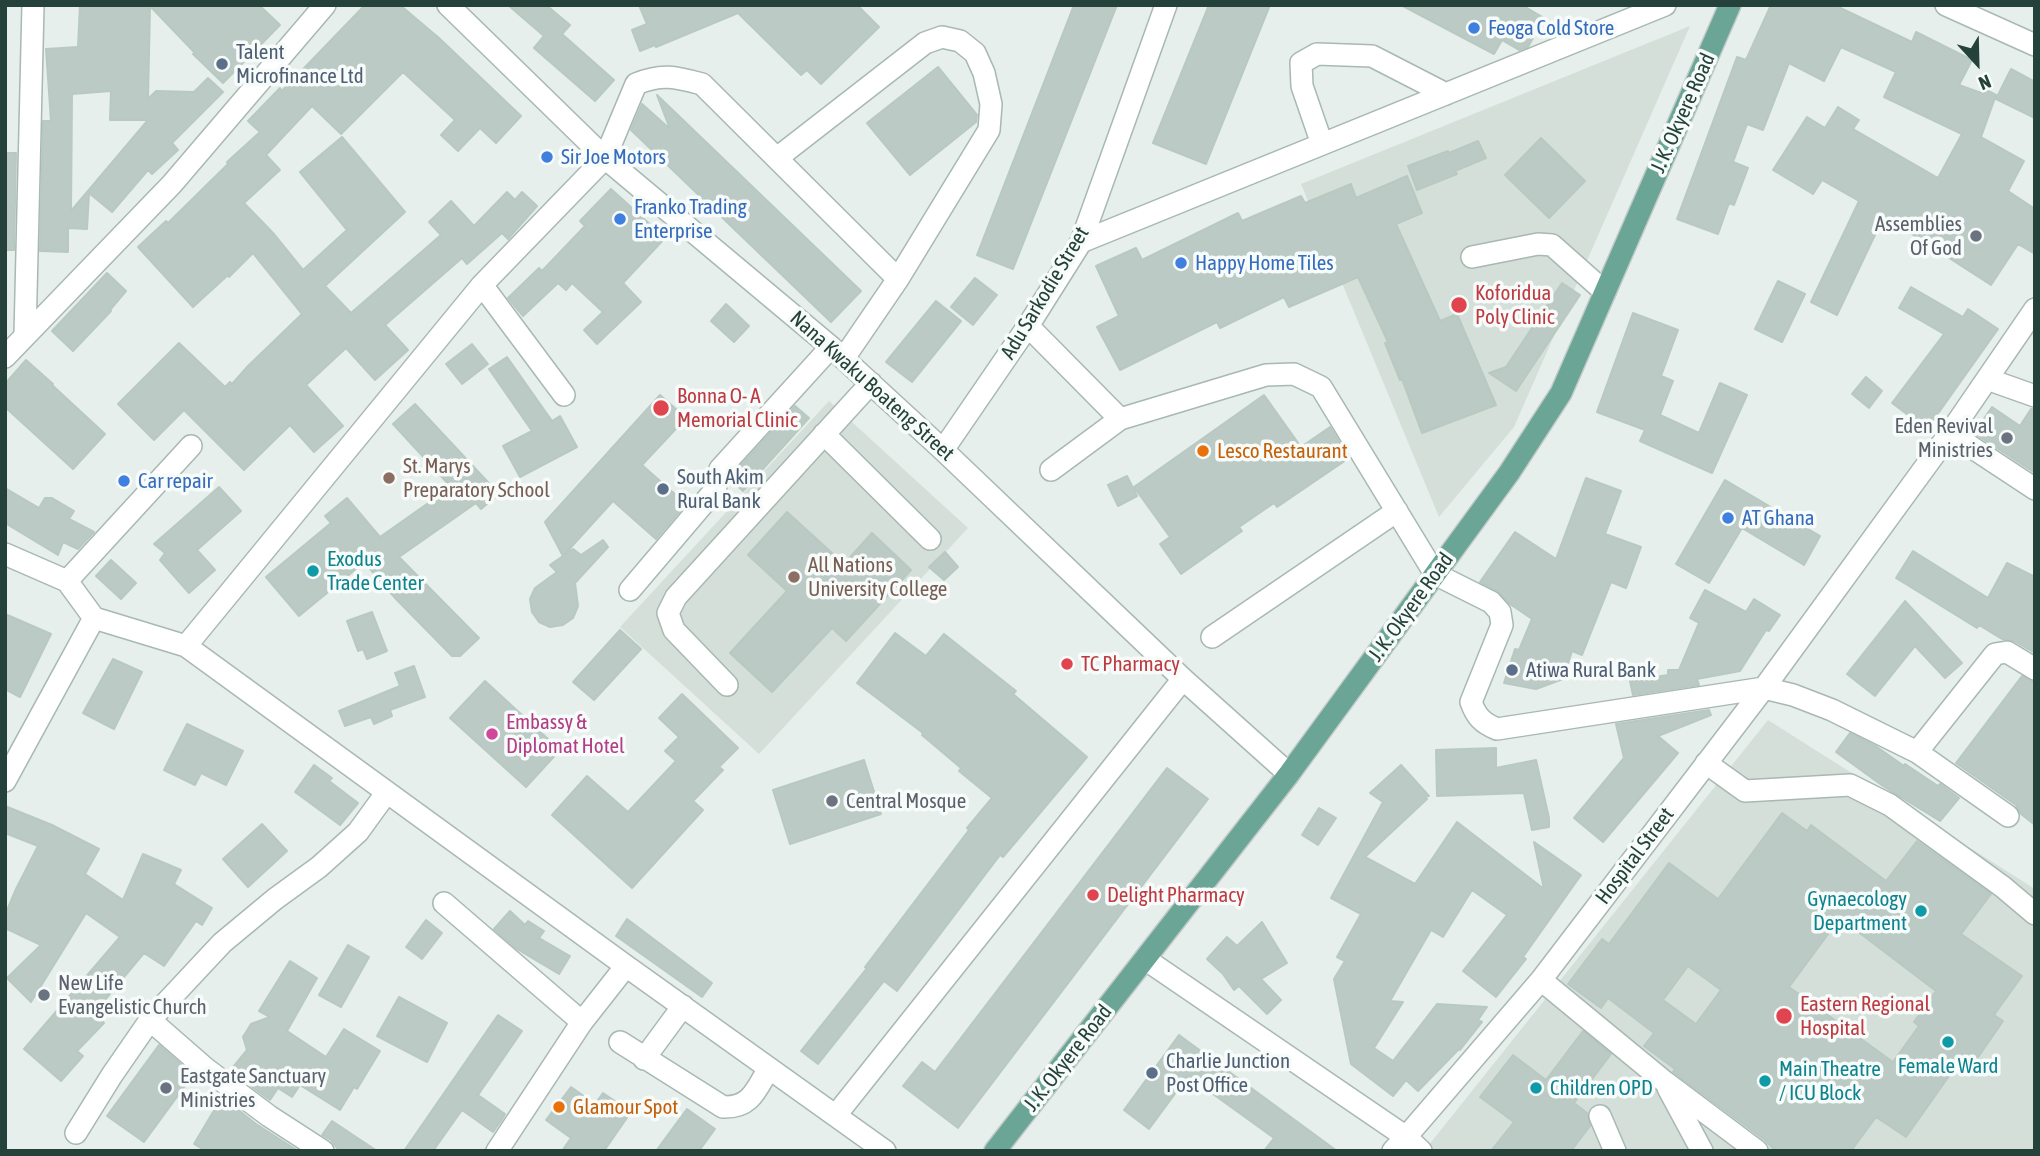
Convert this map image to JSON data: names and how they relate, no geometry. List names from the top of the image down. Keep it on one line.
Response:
{"streets":{"main road":["J. K. Okyere Road"],"street":["Adu Sarkodie Street","Nana Kwaku Boateng Street","Hospital Street"]},"crossings":[["J. K. Okyere Road","Nana Kwaku Boateng Street"],["J. K. Okyere Road","Hospital Street"],["Adu Sarkodie Street","Nana Kwaku Boateng Street"]],"places":["Feoga Cold Store","Talent Microfinance Ltd","Sir Joe Motors","Franko Trading Enterprise","Assemblies Of God","Happy Home Tiles","Koforidua Poly Clinic","Bonna O- A Memorial Clinic","Eden Revival Ministries","Lesco Restaurant","St. Marys Preparatory School","Car repair","South Akim Rural Bank","AT Ghana","Exodus Trade Center","All Nations University College","TC Pharmacy","Atiwa Rural Bank","Embassy & Diplomat Hotel","Central Mosque","Delight Pharmacy","Gynaecology Department","New Life Evangelistic Church","Eastern Regional Hospital","Female Ward","Charlie Junction Post Office","Main Theatre / ICU Block","Eastgate Sanctuary Ministries","Children OPD","Glamour Spot"],"north":"bottom"}
